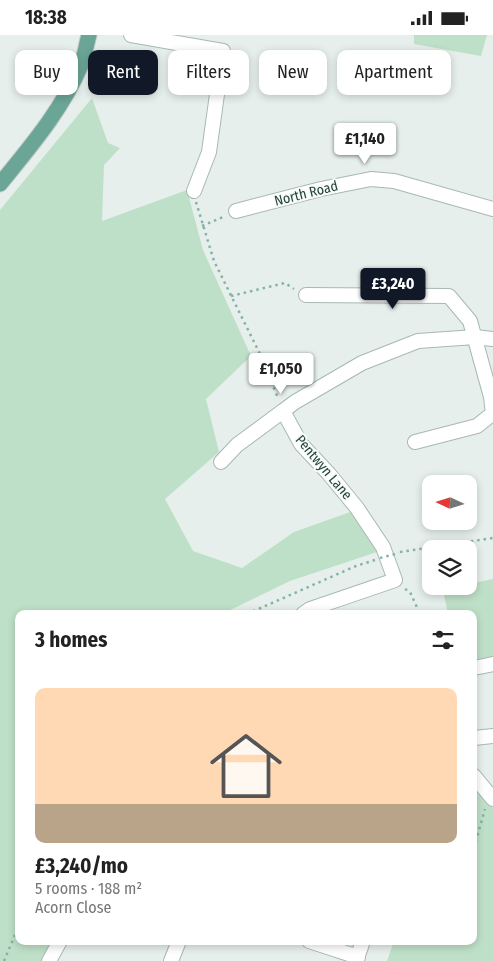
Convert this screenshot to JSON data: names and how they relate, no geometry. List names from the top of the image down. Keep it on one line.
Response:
{"streets":{"street":["North Road","Pentwyn Lane"]},"north":"left","page":{"status":"18:38","chip":["Buy","Rent","Filters","New","Apartment"],"price":["£1,140","£3,240","£1,050"],"heading":"3 homes","list":[{"name":"£3,240/mo","note":"5 rooms · 188 m² · Acorn Close"}]}}
